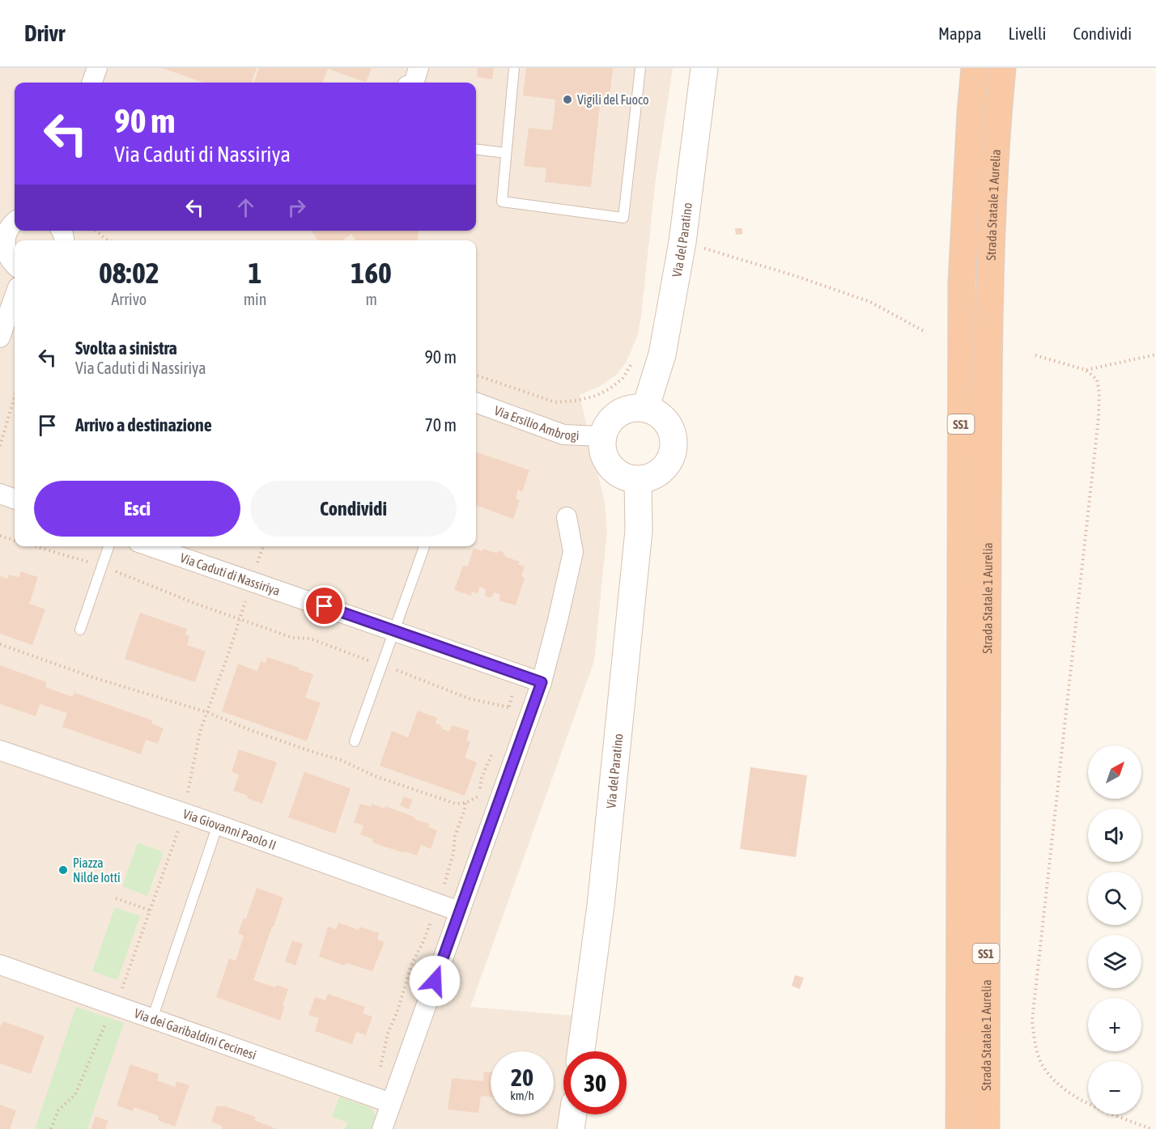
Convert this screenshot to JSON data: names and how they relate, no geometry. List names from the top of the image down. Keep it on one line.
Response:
{"streets":{"highway":["Strada Statale 1 Aurelia","SS1"],"main road":["Via del Paratino"],"street":["Via Ersilio Ambrogi","Via Caduti di Nassiriya","Via Giovanni Paolo II","Via dei Garibaldini Cecinesi"]},"crossings":[["Via del Paratino","Via Ersilio Ambrogi"]],"places":["Vigili del Fuoco","Piazza Nilde Iotti"],"north":"top right","page":{"header":"Drivr","nav":["Mappa","Livelli","Condividi"],"turn":["90 m","Via Caduti di Nassiriya"],"eta":["08:02","Arrivo","1","min","160","m"],"list":[{"name":"Svolta a sinistra","note":"Via Caduti di Nassiriya","value":"90 m"},{"name":"Arrivo a destinazione","value":"70 m"}],"buttons":["Esci","Condividi"],"map_buttons":["+","−"],"speed":"20 km/h","limit":"30"}}
